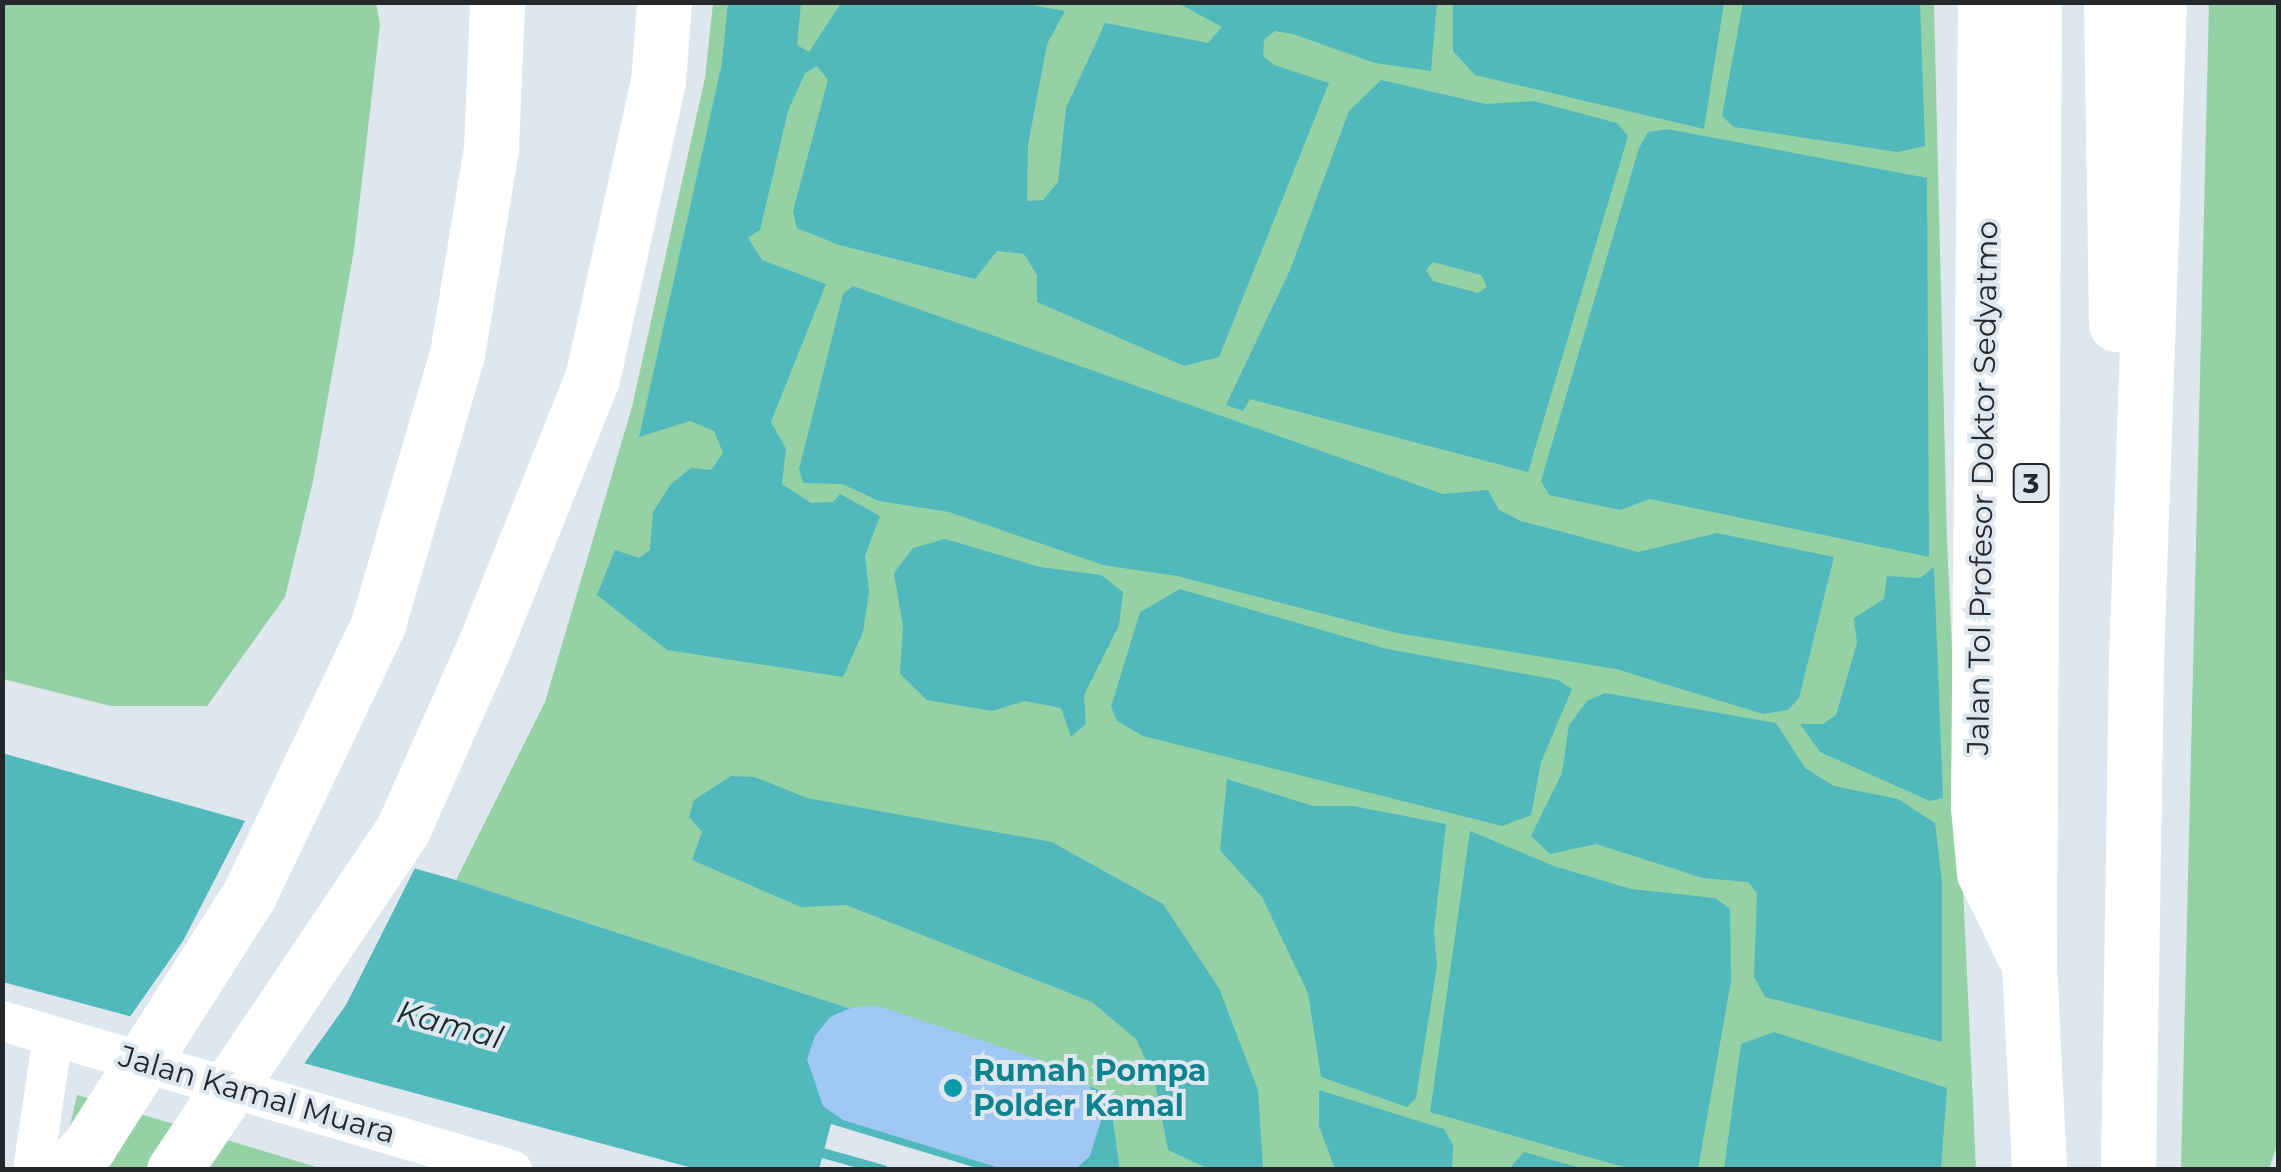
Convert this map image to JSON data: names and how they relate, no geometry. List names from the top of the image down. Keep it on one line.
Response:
{"streets":{"highway":["3","Jalan Tol Profesor Doktor Sedyatmo"],"street":["Jalan Kamal Muara"]},"water":["Kamal"],"places":["Rumah Pompa Polder Kamal"]}
